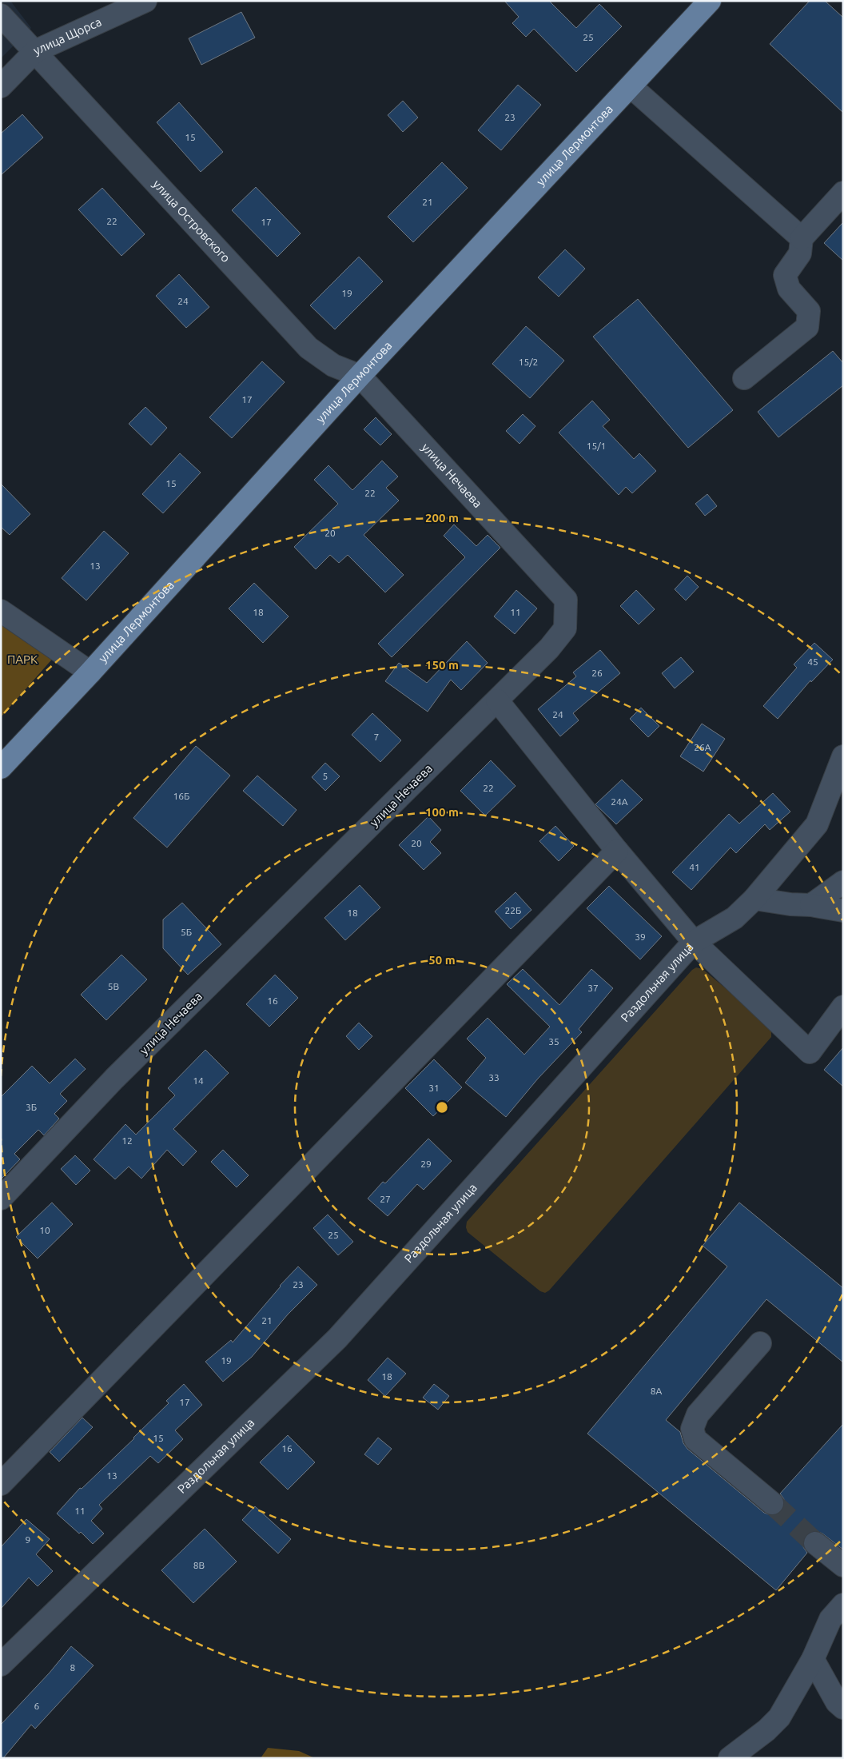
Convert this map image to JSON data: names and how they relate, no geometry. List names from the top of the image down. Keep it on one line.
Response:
{"streets":{"main road":["улица Лермонтова"],"street":["улица Щорса","улица Островского","улица Нечаева","Раздольная улица"]},"crossings":[["улица Щорса","улица Островского"],["улица Лермонтова","улица Островского"],["улица Лермонтова","улица Нечаева"],["улица Островского","улица Нечаева"]],"parks":["ПАРК"],"house_numbers":["25","23","15","21","22","17","19","24","15/2","17","15/1","15","22","20","13","18","11","45","26","24","7","26А","5","22","16Б","24А","20","41","22Б","18","5Б","39","5В","37","16","35","33","14","31","3Б","12","29","27","10","25","23","21","19","18","8А","17","15","16","13","11","9","8В","8","6"],"rings":["200 m","150 m","100 m","50 m"]}
